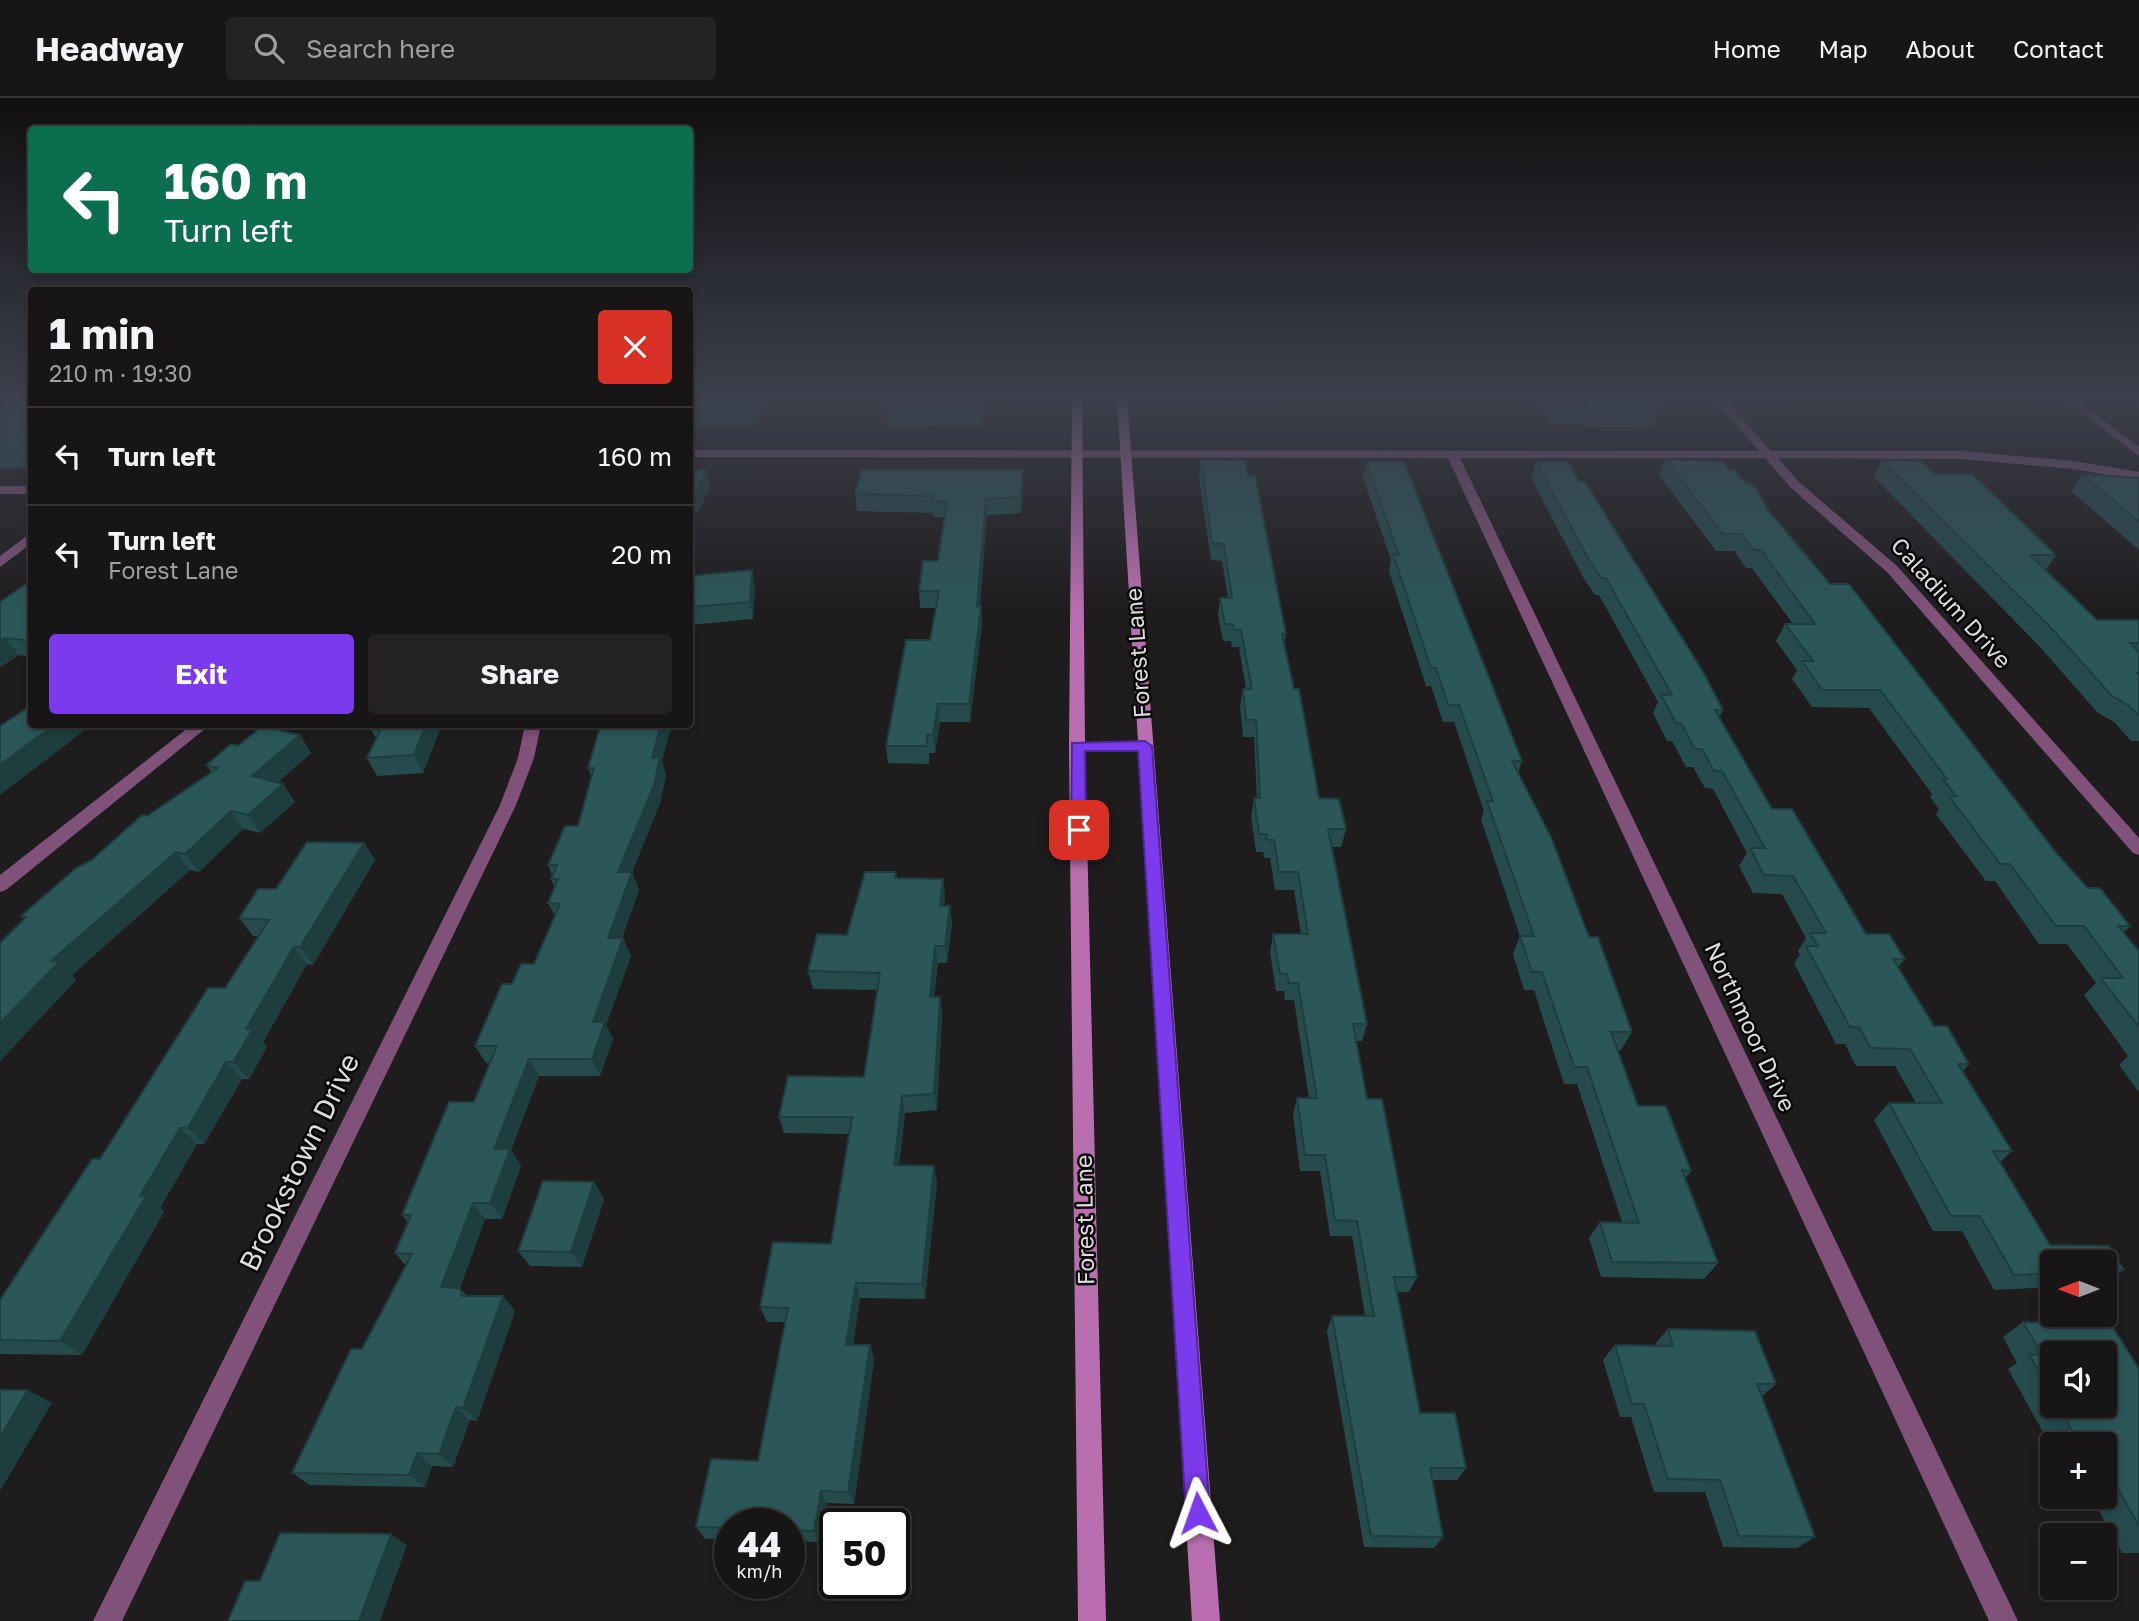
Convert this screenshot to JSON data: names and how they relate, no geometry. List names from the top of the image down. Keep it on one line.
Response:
{"streets":{"main road":["Forest Lane"],"street":["Caladium Drive","Northmoor Drive","Brookstown Drive"]},"north":"left","page":{"header":"Headway","search":"Search here","nav":["Home","Map","About","Contact"],"turn":["160 m","Turn left"],"heading":["1 min","210 m · 19:30"],"list":[{"name":"Turn left","value":"160 m"},{"name":"Turn left","note":"Forest Lane","value":"20 m"}],"buttons":["Exit","Share"],"map_buttons":["+","−"],"speed":"44 km/h","limit":"50"}}
